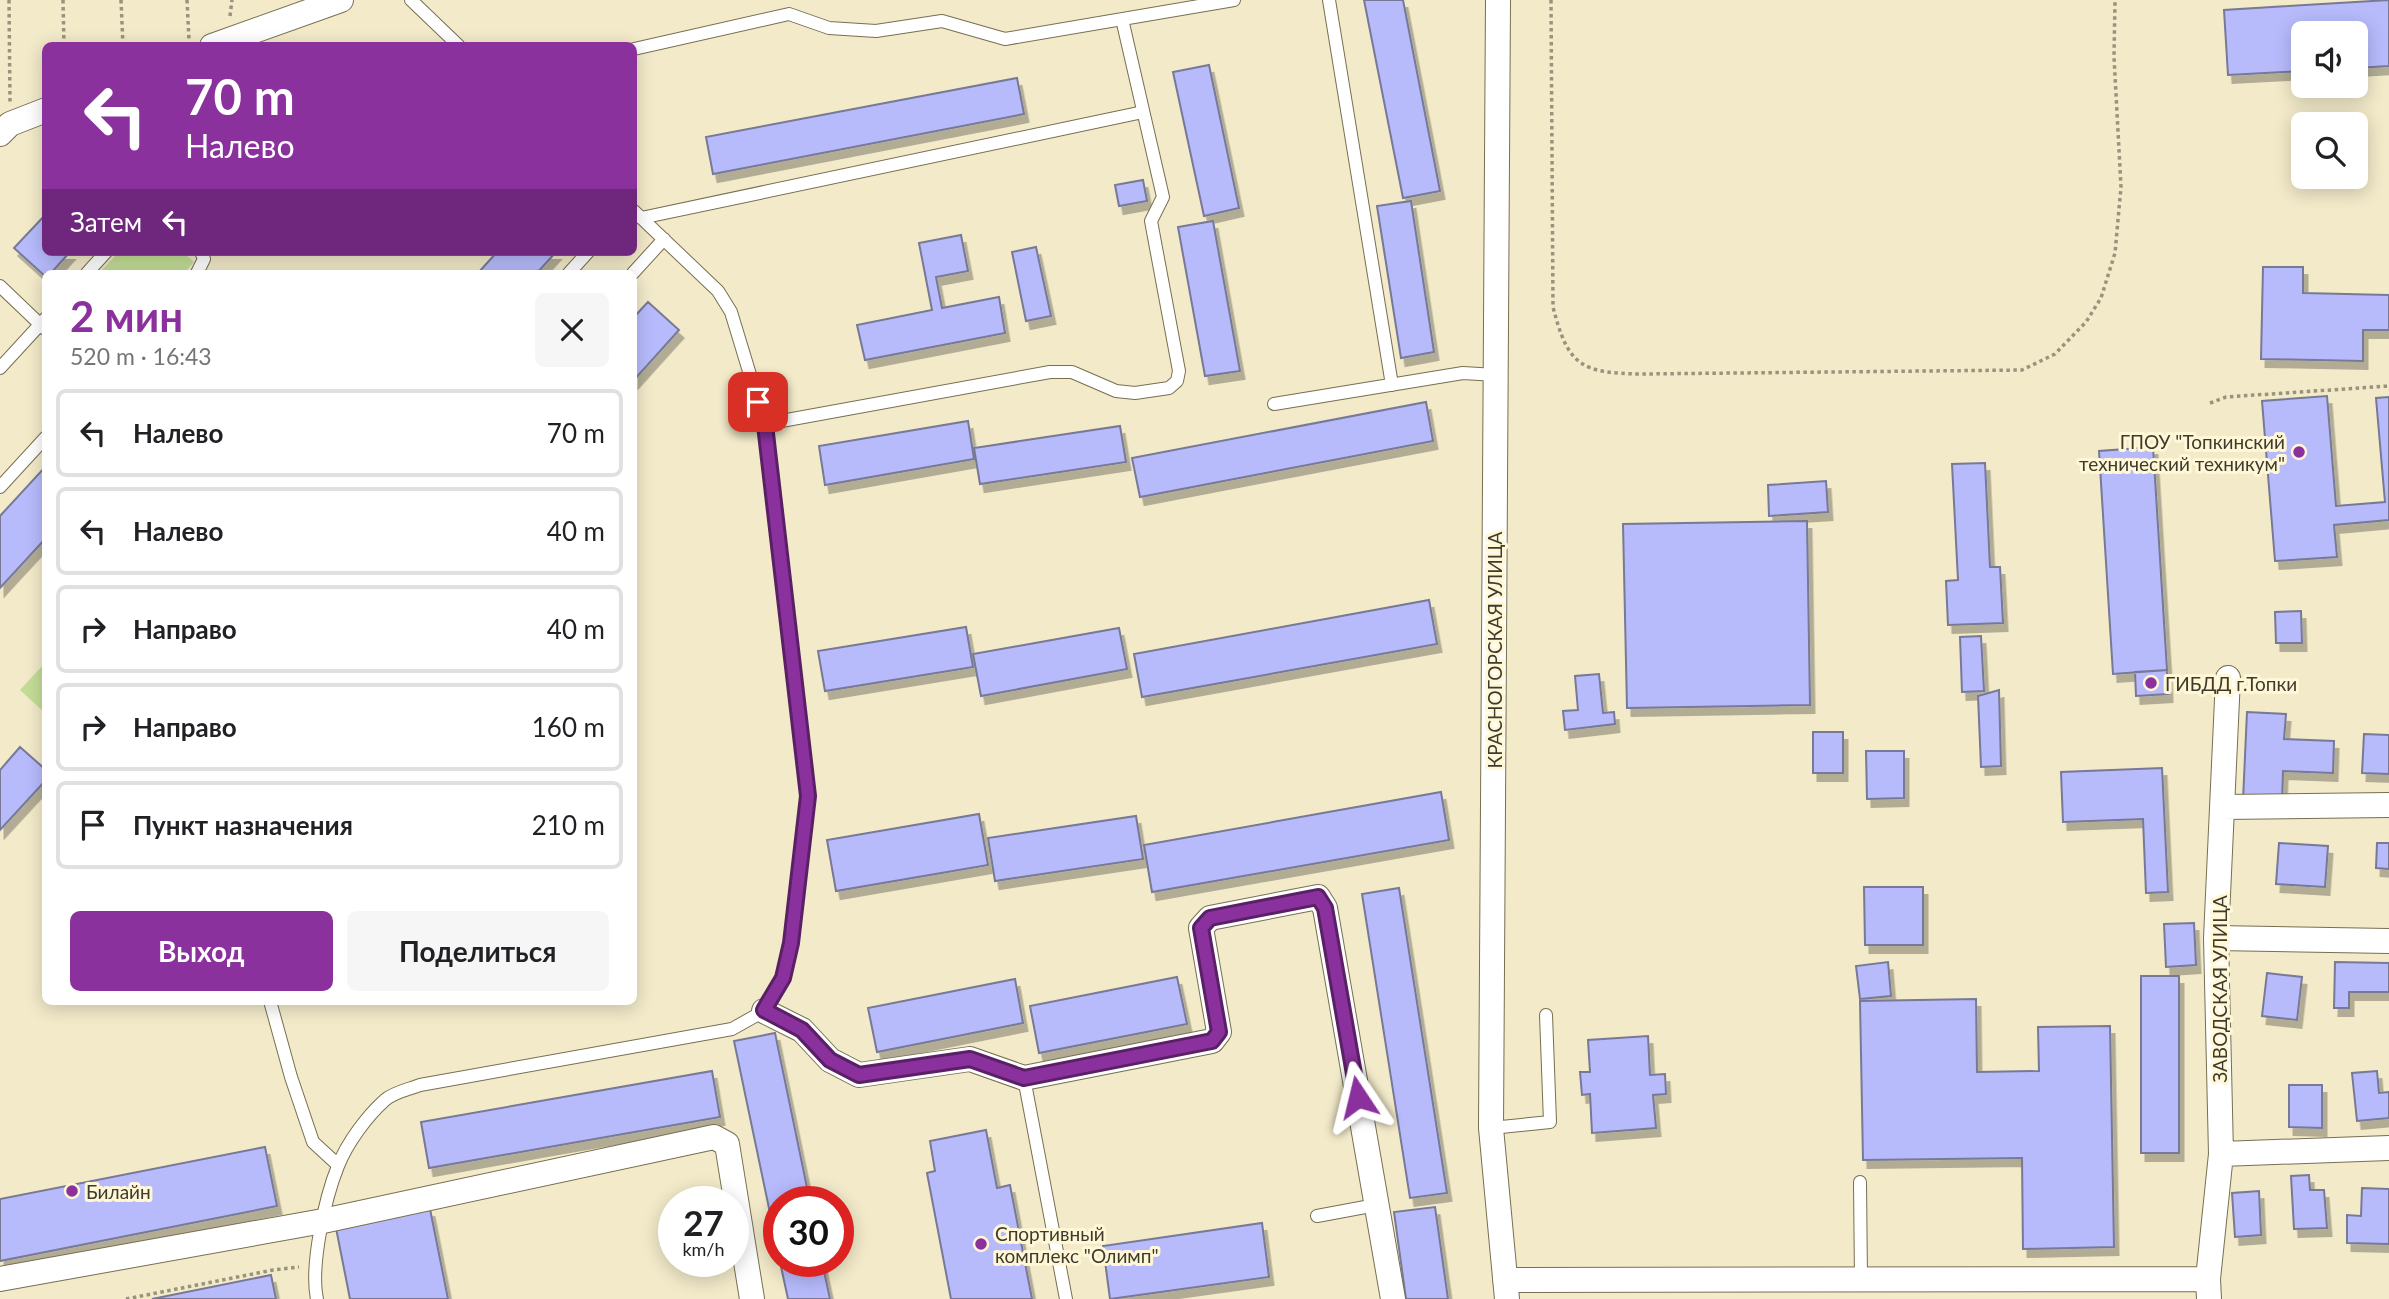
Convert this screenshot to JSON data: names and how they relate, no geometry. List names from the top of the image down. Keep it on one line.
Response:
{"streets":{"street":["КРАСНОГОРСКАЯ УЛИЦА","ЗАВОДСКАЯ УЛИЦА"]},"places":["ГПОУ \"Топкинский технический техникум\"","ГИБДД г.Топки","Билайн","Спортивный комплекс \"Олимп\""],"page":{"turn":["70 m","Налево"],"then":"Затем","heading":["2 мин","520 m · 16:43"],"list":[{"name":"Налево","value":"70 m"},{"name":"Налево","value":"40 m"},{"name":"Направо","value":"40 m"},{"name":"Направо","value":"160 m"},{"name":"Пункт назначения","value":"210 m"}],"buttons":["Выход","Поделиться"],"speed":"27 km/h","limit":"30"}}
